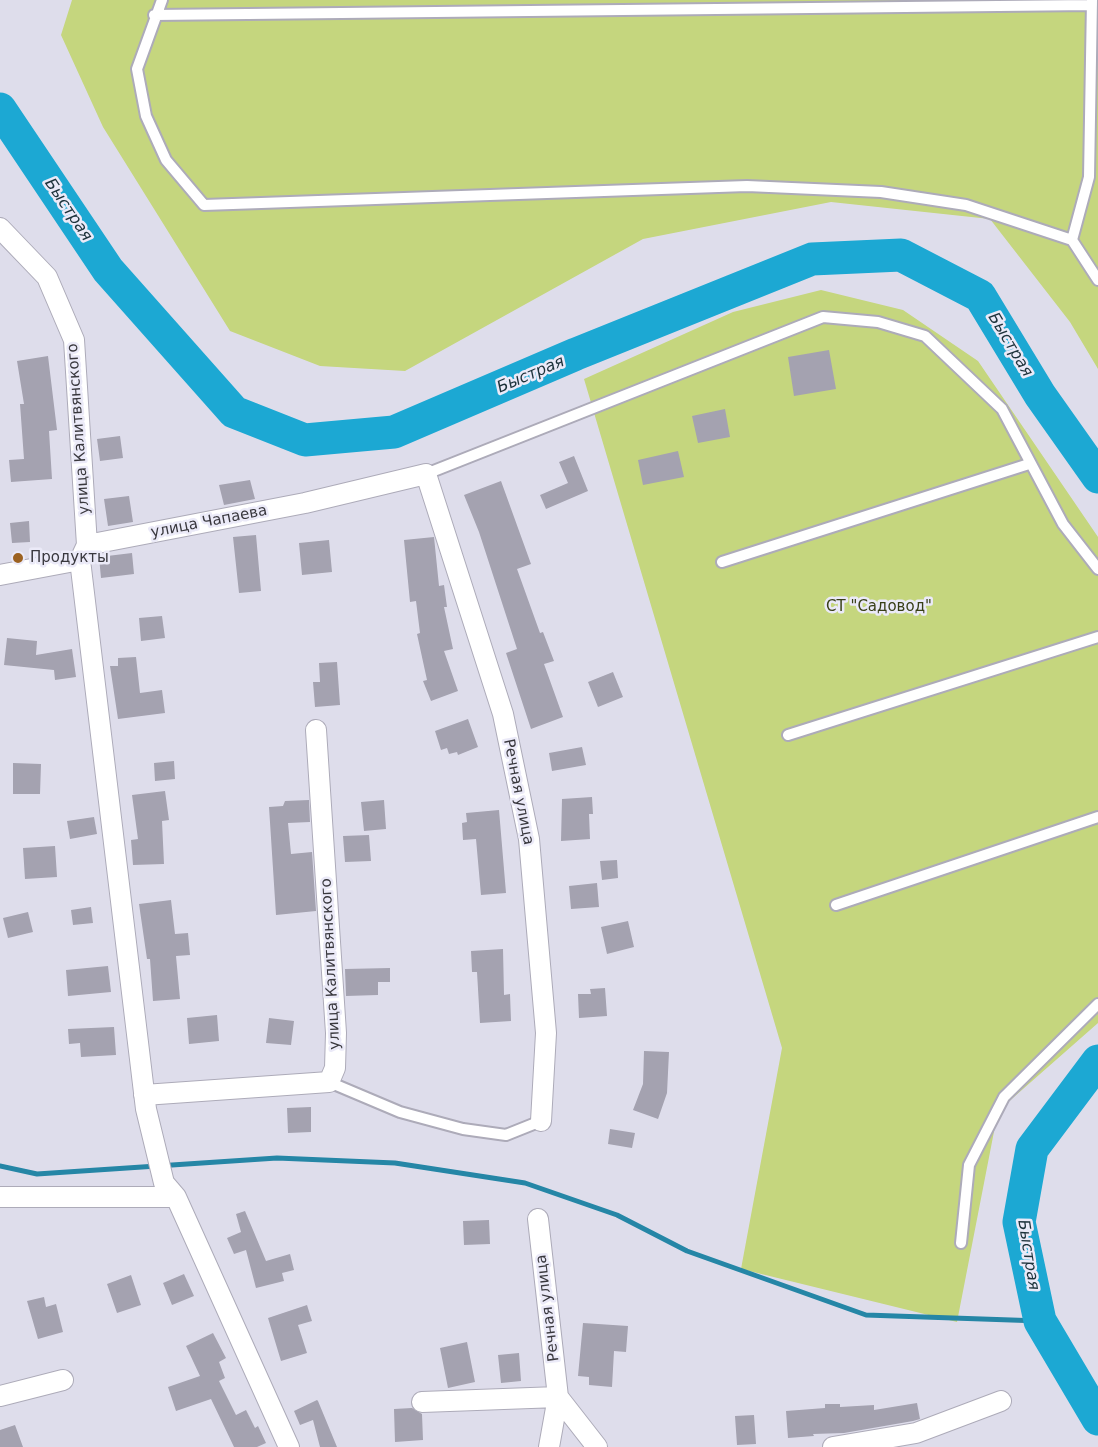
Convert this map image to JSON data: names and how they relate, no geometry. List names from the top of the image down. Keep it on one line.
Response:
{"streets":{"street":["улица Калитвянского","улица Чапаева","Речная улица"]},"crossings":[["улица Калитвянского","улица Чапаева"],["улица Чапаева","Речная улица"]],"water":["Быстрая"],"parks":["СТ \"Садовод\""],"places":["Продукты"]}
